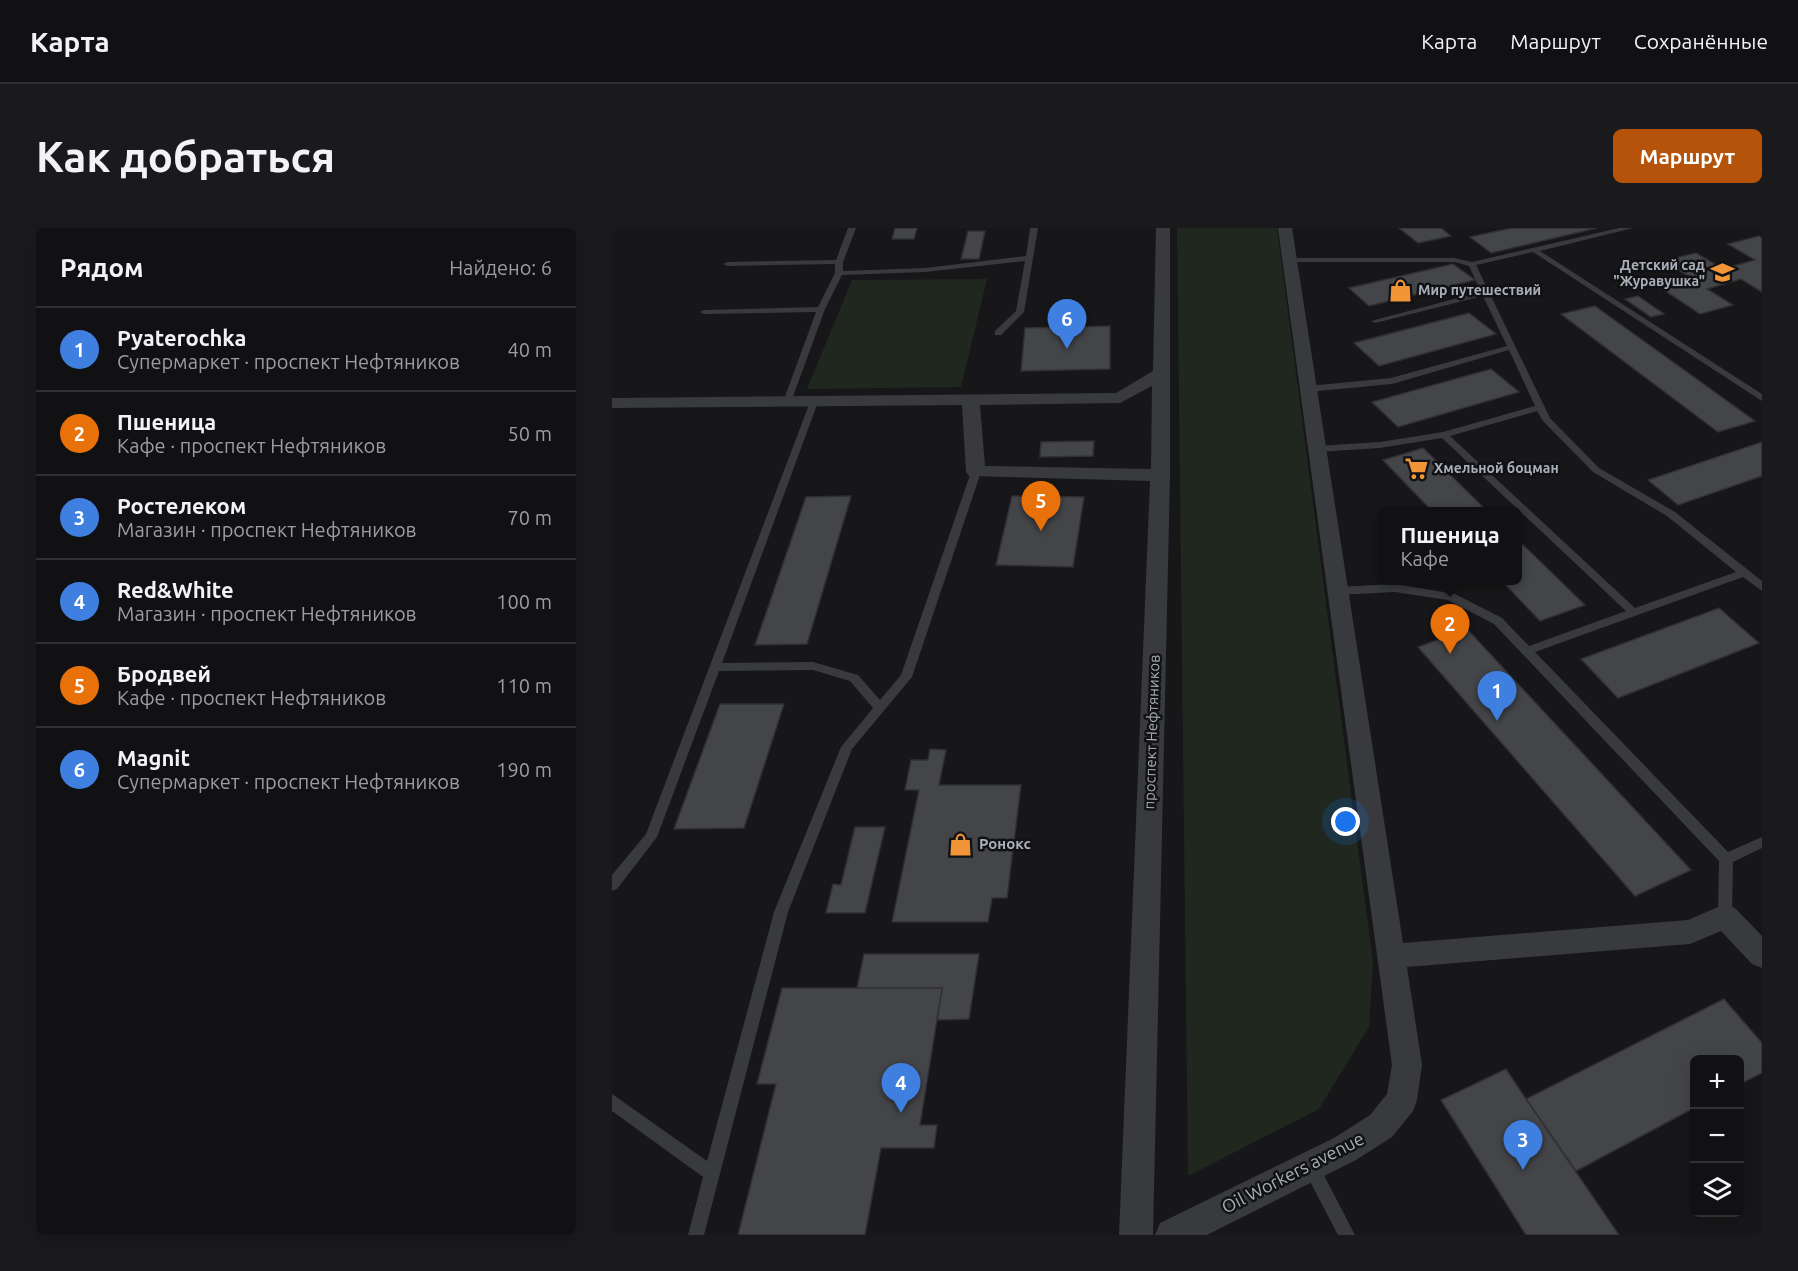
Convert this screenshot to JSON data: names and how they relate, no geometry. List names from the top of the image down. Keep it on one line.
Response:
{"streets":{"street":["проспект Нефтяников","Oil Workers avenue"]},"places":{"school or university":["Детский сад \"Журавушка\""],"shop":["Мир путешествий","Ронокс"],"supermarket":["Хмельной боцман"]},"page":{"header":"Карта","nav":["Карта","Маршрут","Сохранённые"],"buttons":"Маршрут","title":"Как добраться","heading":["Рядом","Найдено: 6"],"pins":["6","5","2","1","4","3"],"list":[{"mark":"1","name":"Pyaterochka","note":"Супермаркет · проспект Нефтяников","value":"40 m"},{"mark":"2","name":"Пшеница","note":"Кафе · проспект Нефтяников","value":"50 m"},{"mark":"3","name":"Ростелеком","note":"Магазин · проспект Нефтяников","value":"70 m"},{"mark":"4","name":"Red&White","note":"Магазин · проспект Нефтяников","value":"100 m"},{"mark":"5","name":"Бродвей","note":"Кафе · проспект Нефтяников","value":"110 m"},{"mark":"6","name":"Magnit","note":"Супермаркет · проспект Нефтяников","value":"190 m"}],"popup":["Пшеница","Кафе"],"map_buttons":["+","−"]}}
